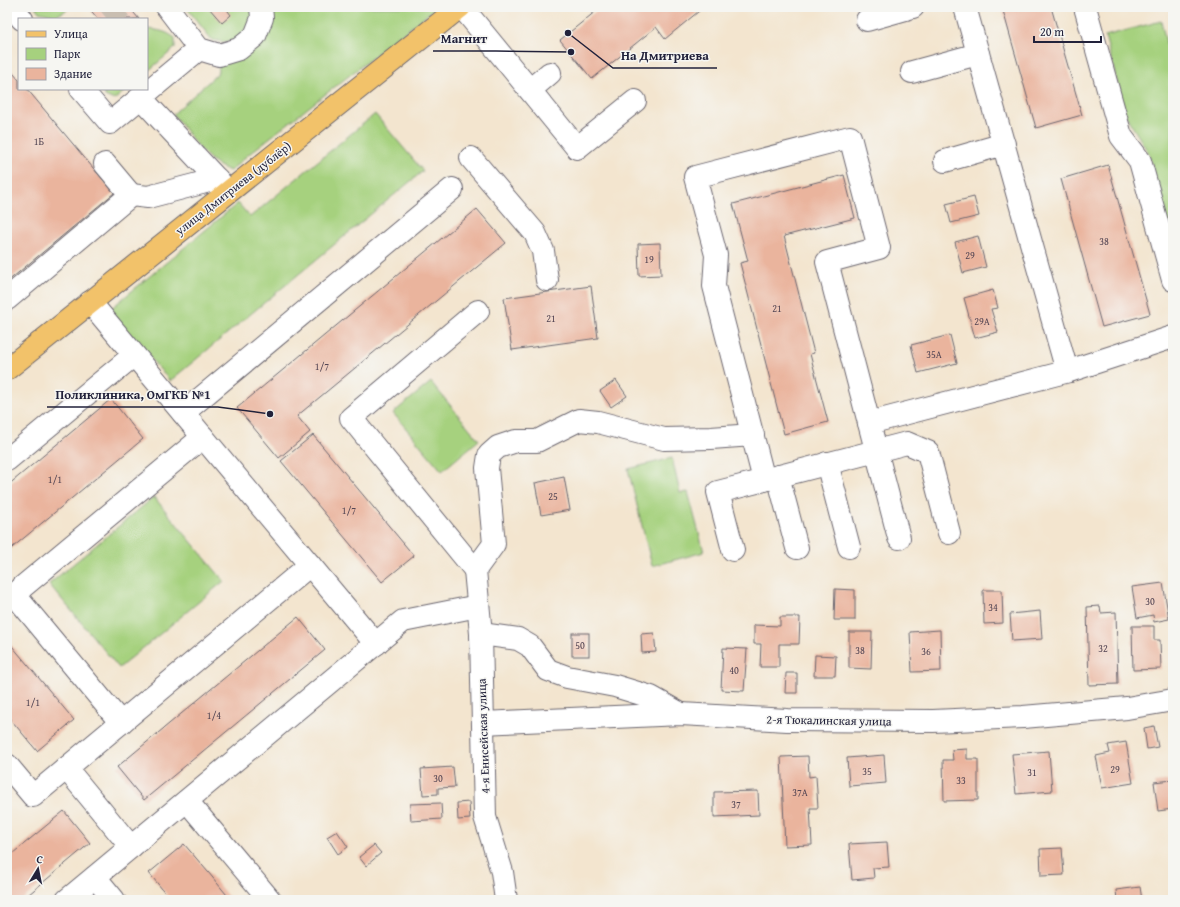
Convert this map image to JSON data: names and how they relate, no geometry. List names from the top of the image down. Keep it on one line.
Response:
{"streets":{"main road":["улица Дмитриева (дублёр)"],"street":["2-я Тюкалинская улица","4-я Енисейская улица"]},"crossings":[["2-я Тюкалинская улица","4-я Енисейская улица"]],"places":["На Дмитриева","Магнит","Поликлиника, ОмГКБ №1"],"house_numbers":["1Б","38","29","19","21","21","29А","35А","1/7","1/1","25","1/7","30","34","50","32","38","36","40","1/1","1/4","29","35","31","30","33","37А","37"],"legend":["Улица","Парк","Здание"],"scale_bar":"20 m","north":"top"}
